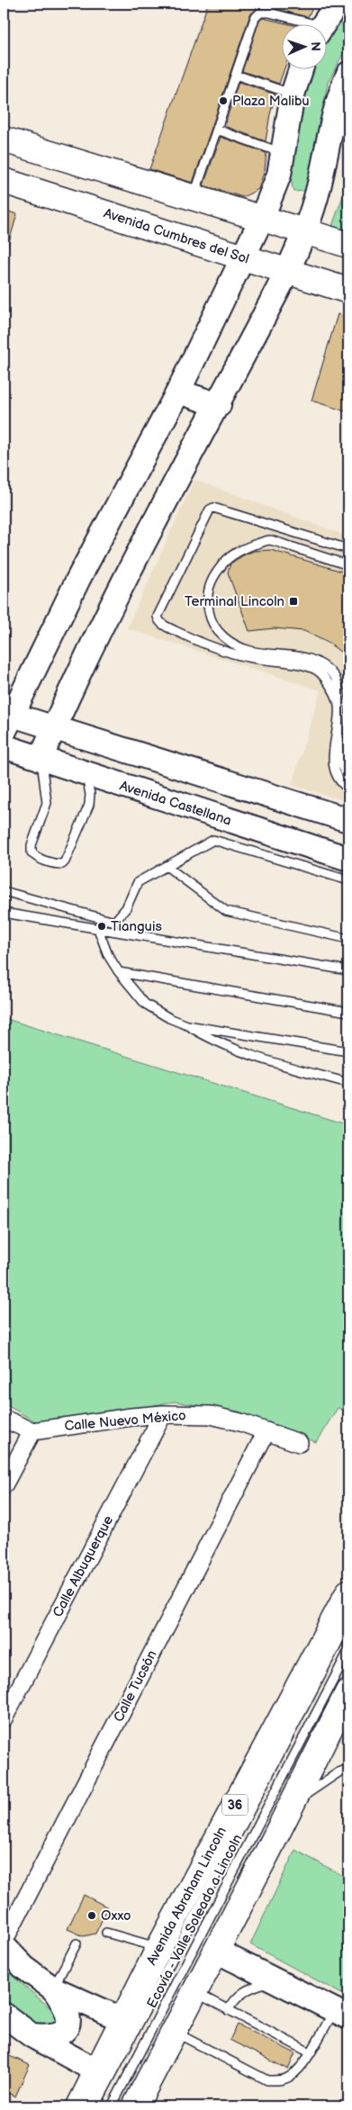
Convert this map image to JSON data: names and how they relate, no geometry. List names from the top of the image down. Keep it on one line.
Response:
{"streets":{"main road":["Avenida Cumbres del Sol","36","Avenida Abraham Lincoln"],"street":["Avenida Castellana","Calle Nuevo México","Calle Albuquerque","Calle Tucsón"],"lane":["Ecovía - Valle Soleado a Lincoln"]},"crossings":[["Calle Nuevo México","Calle Albuquerque"],["Calle Nuevo México","Calle Tucsón"]],"places":{"other":["Plaza Malibu","Tianguis","Oxxo"],"transit":["Terminal Lincoln"]},"north":"right"}
